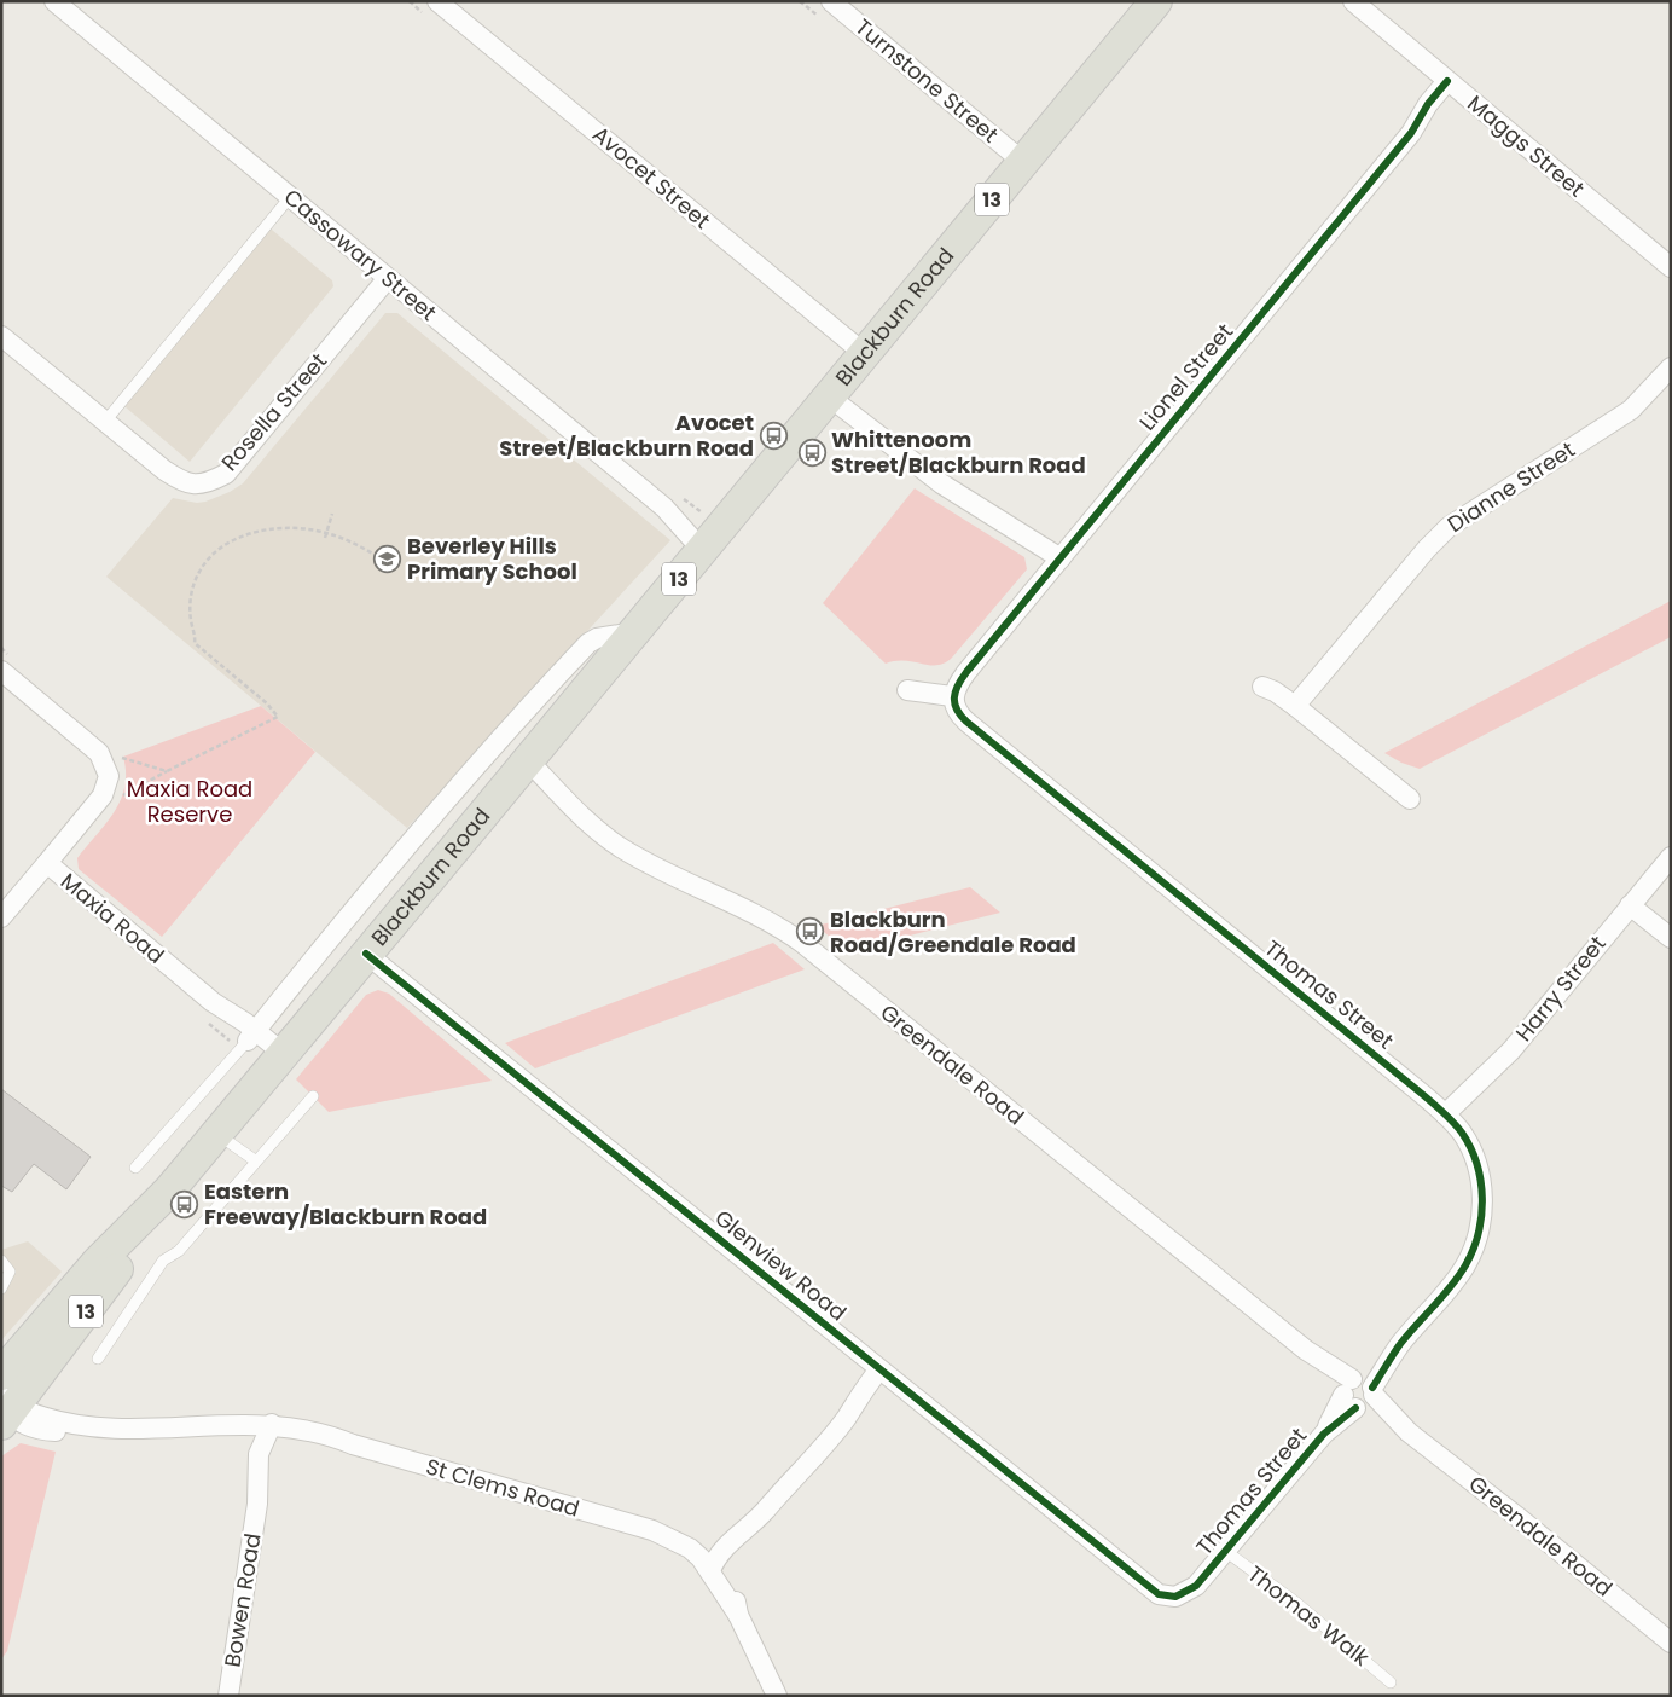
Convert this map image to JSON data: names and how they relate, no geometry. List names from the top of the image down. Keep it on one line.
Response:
{"streets":{"main road":["13","Blackburn Road"],"street":["Turnstone Street","Maggs Street","Avocet Street","Cassowary Street","Lionel Street","Rosella Street","Dianne Street","Maxia Road","Harry Street","Thomas Street","Greendale Road","Glenview Road","St Clems Road","Bowen Road"],"lane":["Thomas Walk"]},"crossings":[["Turnstone Street","Blackburn Road"],["Maggs Street","Lionel Street"],["Avocet Street","Blackburn Road"],["Cassowary Street","Blackburn Road"],["Cassowary Street","Rosella Street"],["Blackburn Road","Maxia Road"],["Blackburn Road","Greendale Road"],["Blackburn Road","Glenview Road"],["Blackburn Road","St Clems Road"],["Lionel Street","Thomas Street"],["Harry Street","Thomas Street"],["Thomas Street","Greendale Road"],["Thomas Street","Glenview Road"],["Thomas Street","Thomas Walk"],["St Clems Road","Bowen Road"]],"parks":["Maxia Road Reserve"],"places":{"bus stop":["Avocet Street/Blackburn Road","Whittenoom Street/Blackburn Road","Blackburn Road/Greendale Road","Eastern Freeway/Blackburn Road"],"school or university":["Beverley Hills Primary School"]}}
